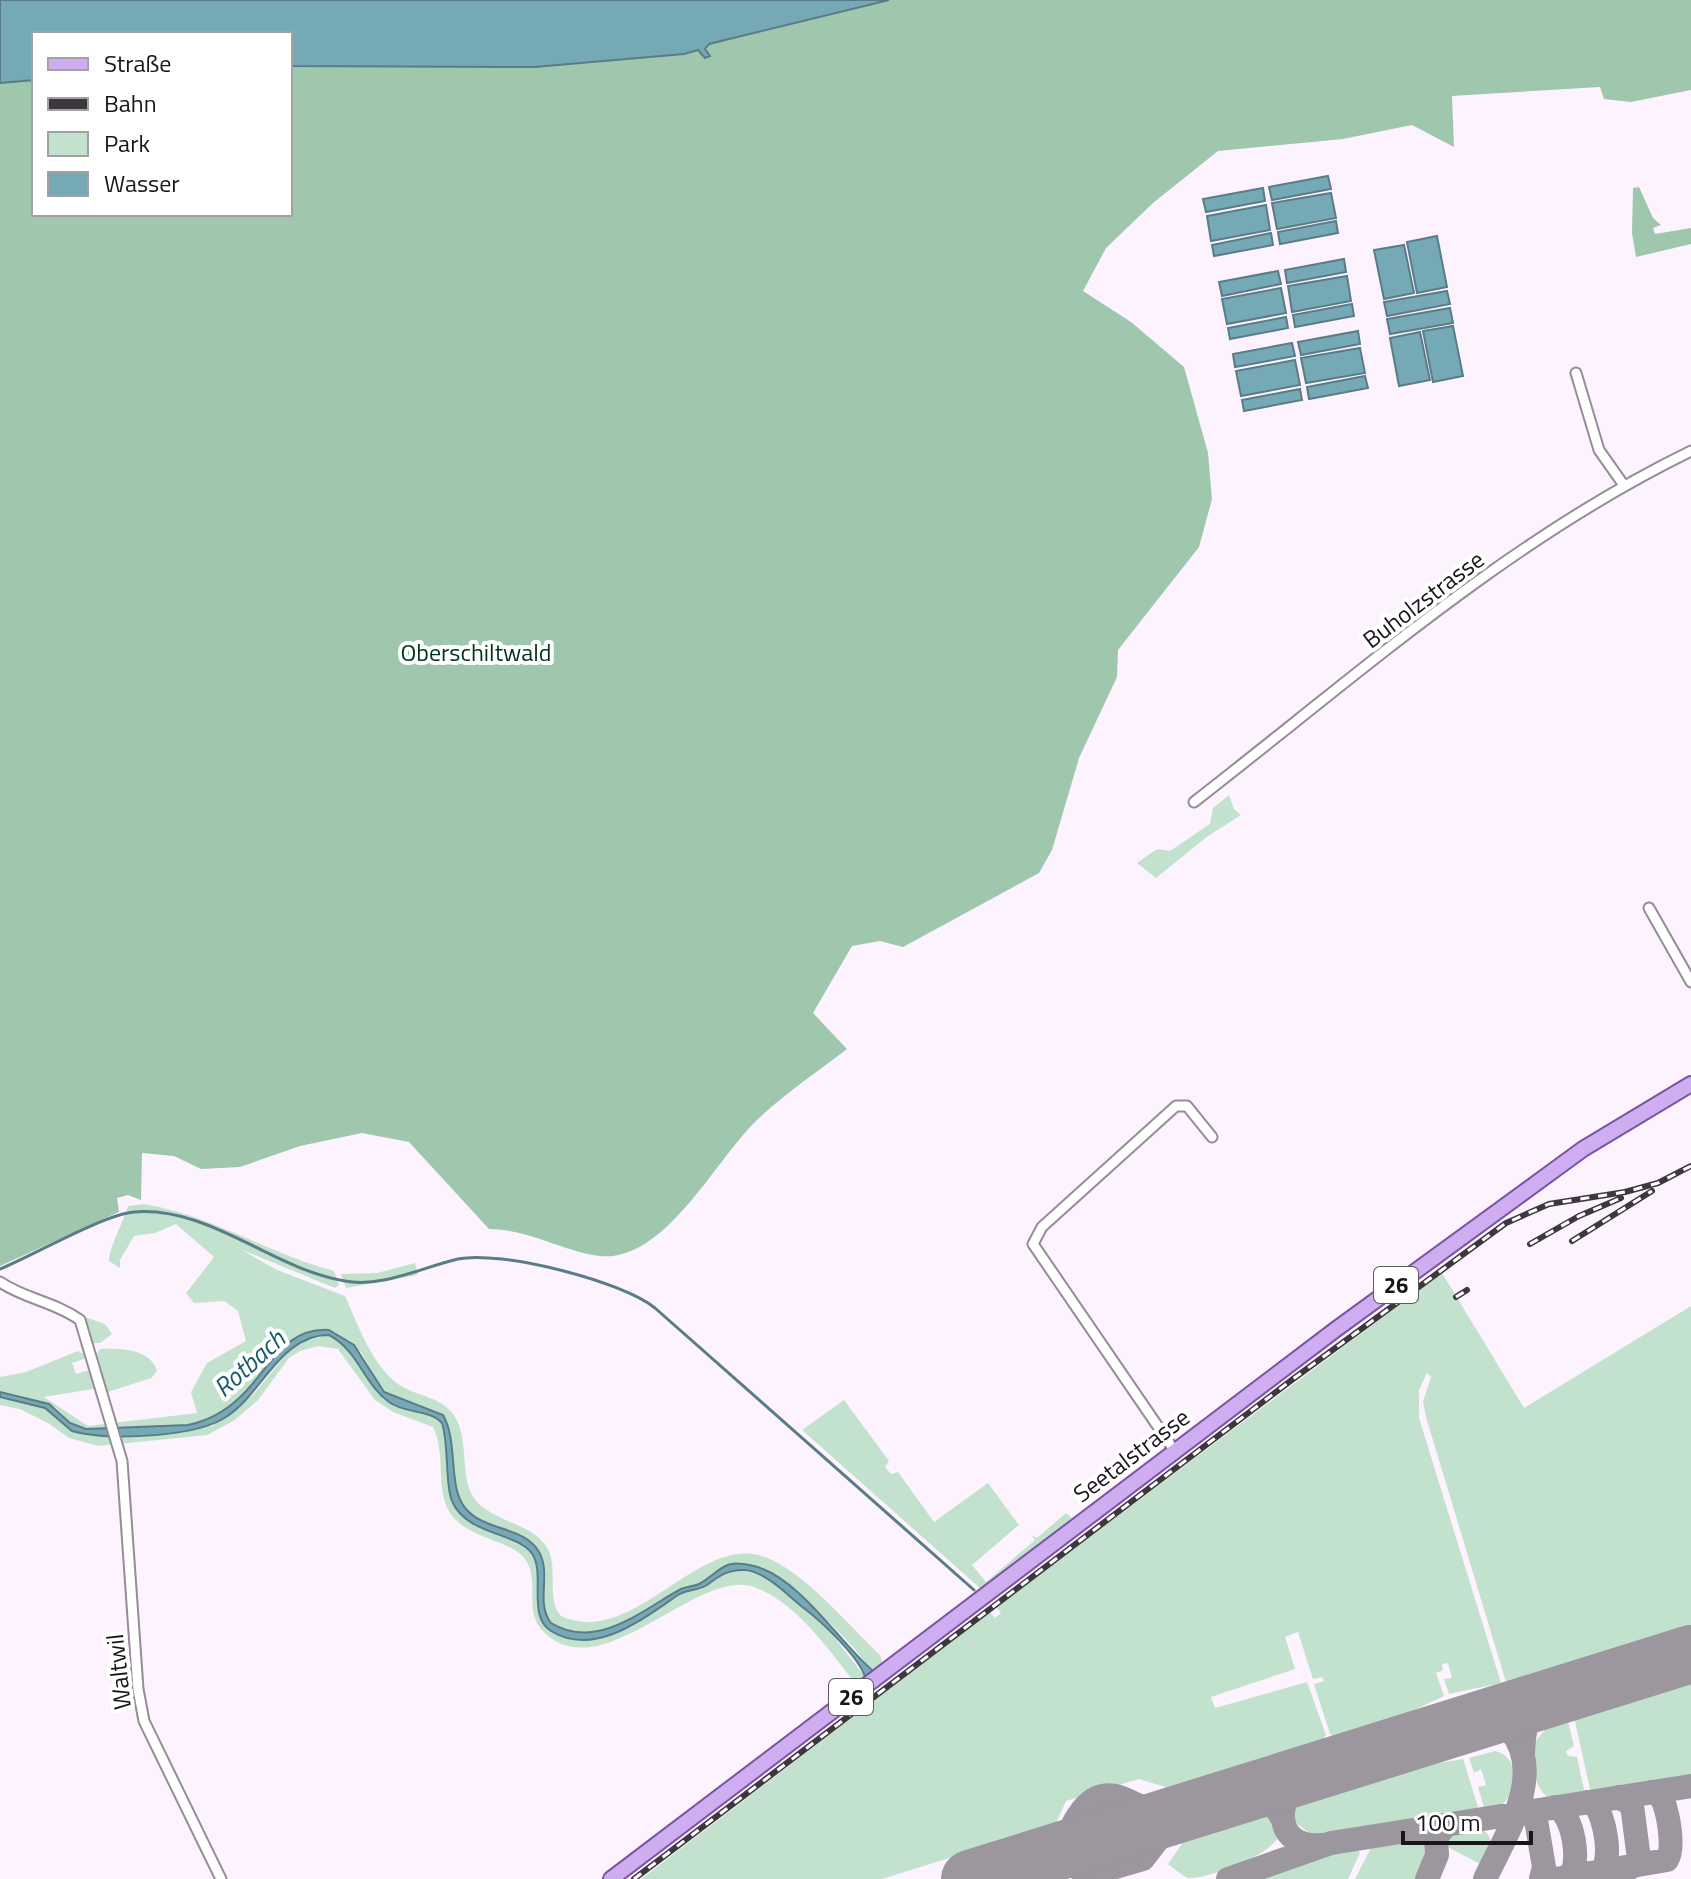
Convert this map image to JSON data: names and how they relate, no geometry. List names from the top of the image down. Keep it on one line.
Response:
{"streets":{"main road":["26","Seetalstrasse"],"street":["Buholzstrasse","Waltwil"]},"water":["Rotbach"],"parks":["Oberschiltwald"],"legend":["Straße","Bahn","Park","Wasser"],"scale_bar":"100 m"}
